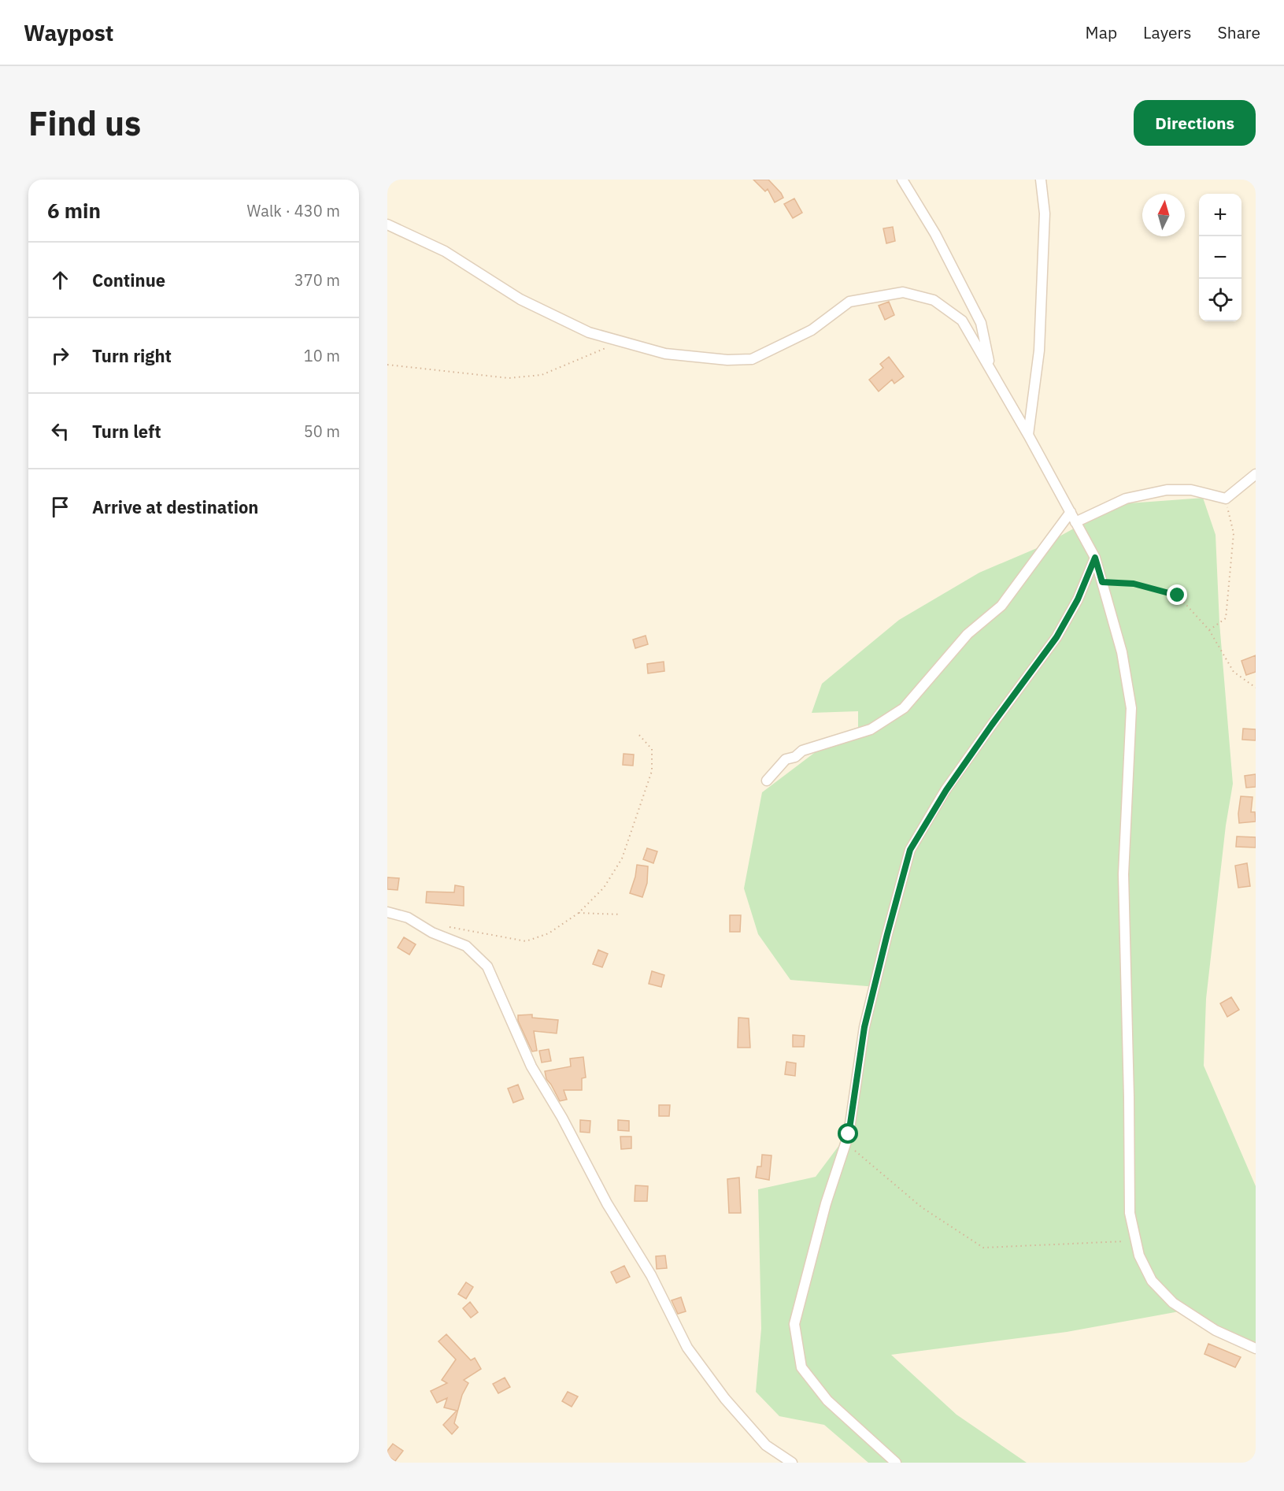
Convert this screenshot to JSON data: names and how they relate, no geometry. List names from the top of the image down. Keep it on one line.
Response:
{"north":"top","page":{"header":"Waypost","nav":["Map","Layers","Share"],"buttons":"Directions","title":"Find us","heading":["6 min","Walk · 430 m"],"map_buttons":["+","−"],"list":[["Continue","370 m"],["Turn right","10 m"],["Turn left","50 m"],"Arrive at destination"]}}
